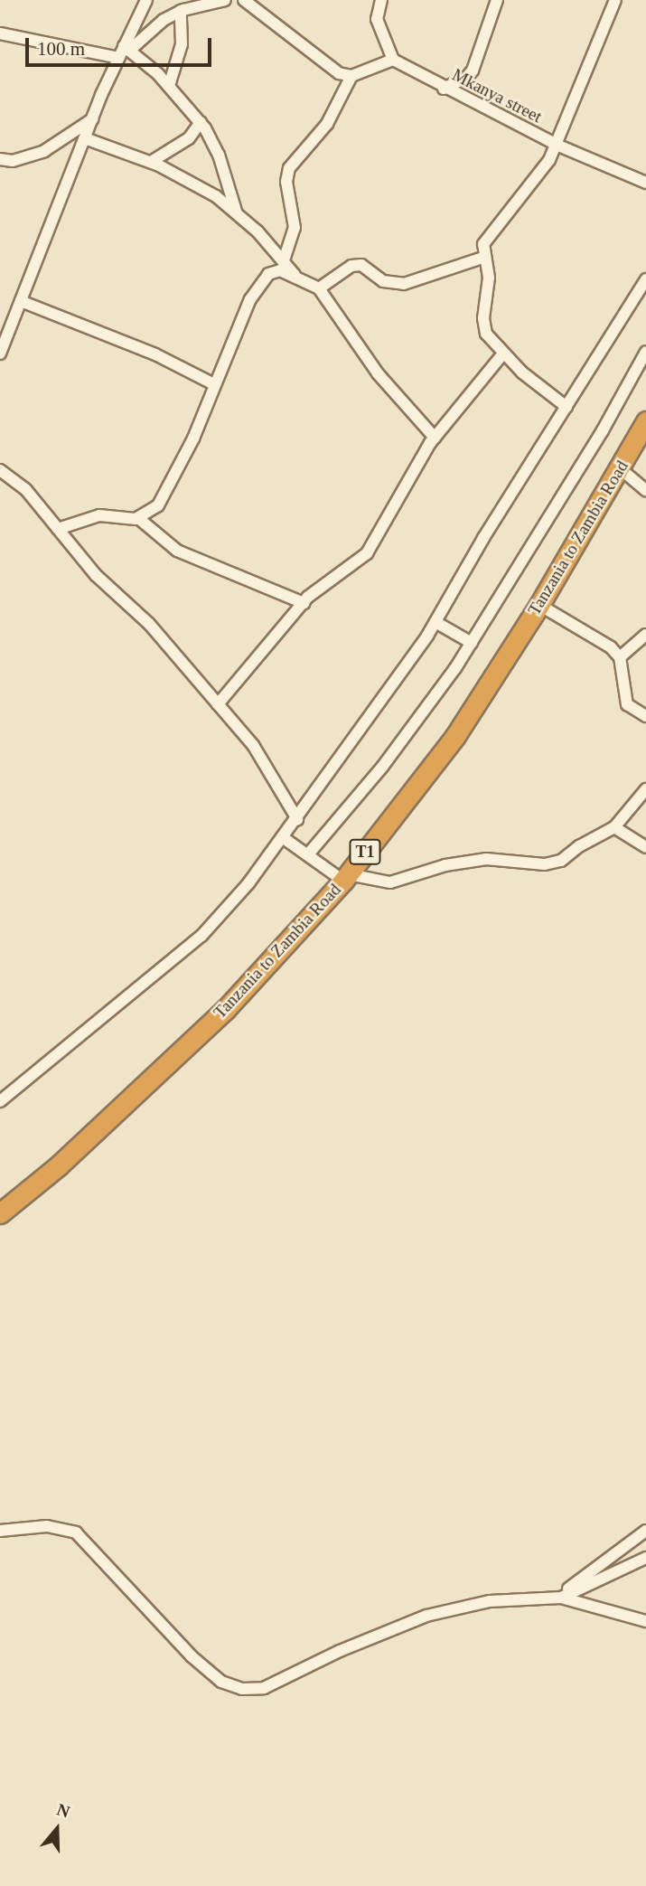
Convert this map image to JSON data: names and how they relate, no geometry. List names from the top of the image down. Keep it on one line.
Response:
{"streets":{"highway":["Tanzania to Zambia Road","T1"],"street":["Mkanya street"]},"scale_bar":"100 m","north":"top"}
